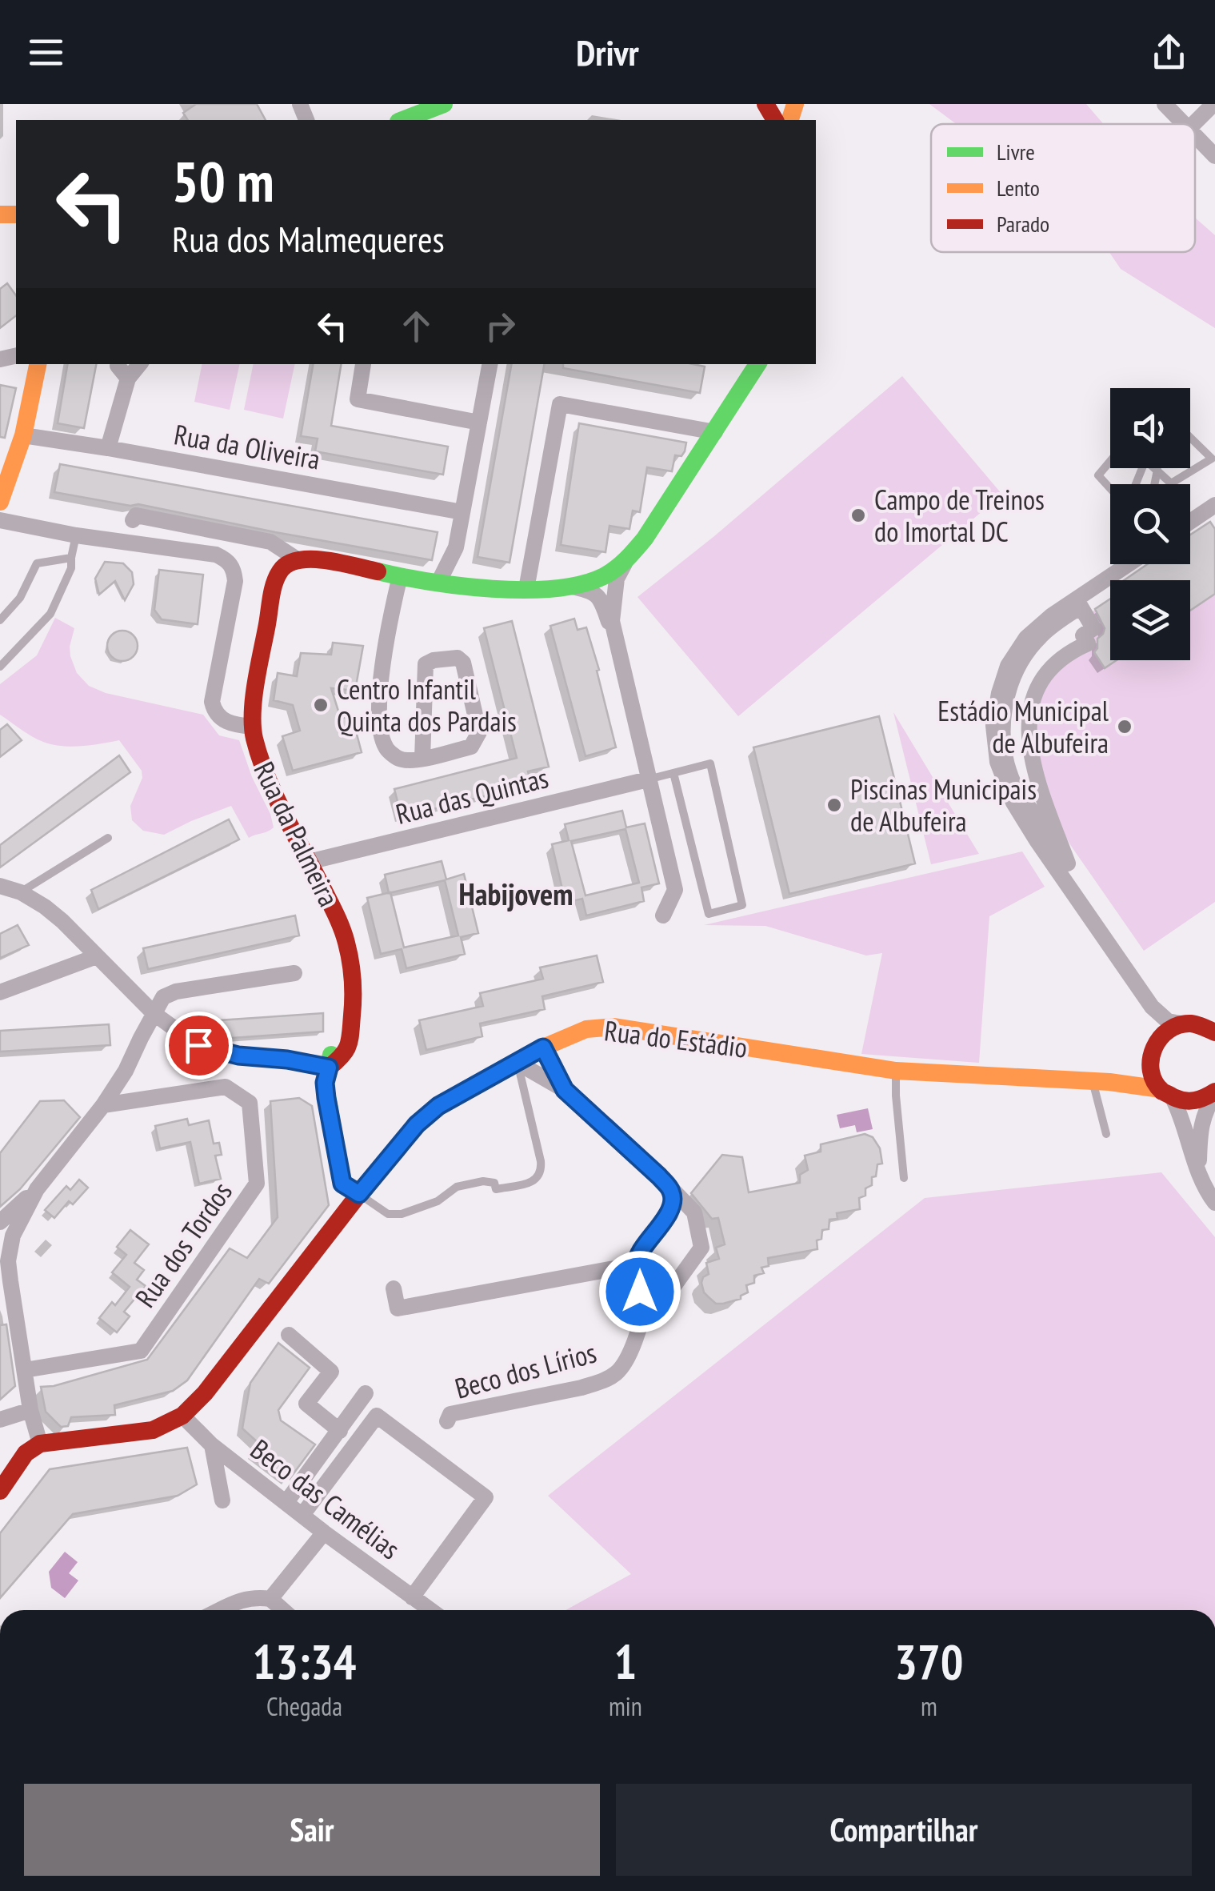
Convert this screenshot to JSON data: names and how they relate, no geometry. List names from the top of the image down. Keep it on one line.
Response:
{"streets":{"street":["Rua da Oliveira","Rua das Quintas","Rua da Palmeira","Rua do Estádio","Rua dos Tordos","Beco dos Lírios","Beco das Camélias"]},"crossings":[["Rua das Quintas","Rua da Palmeira"],["Rua da Palmeira","Rua do Estádio"],["Rua do Estádio","Beco das Camélias"]],"districts":["Habijovem"],"places":["Campo de Treinos do Imortal DC","Centro Infantil Quinta dos Pardais","Estádio Municipal de Albufeira","Piscinas Municipais de Albufeira"],"legend":["Livre","Lento","Parado"],"page":{"header":"Drivr","turn":["50 m","Rua dos Malmequeres"],"eta":["13:34","Chegada","1","min","370","m"],"buttons":["Sair","Compartilhar"]}}
